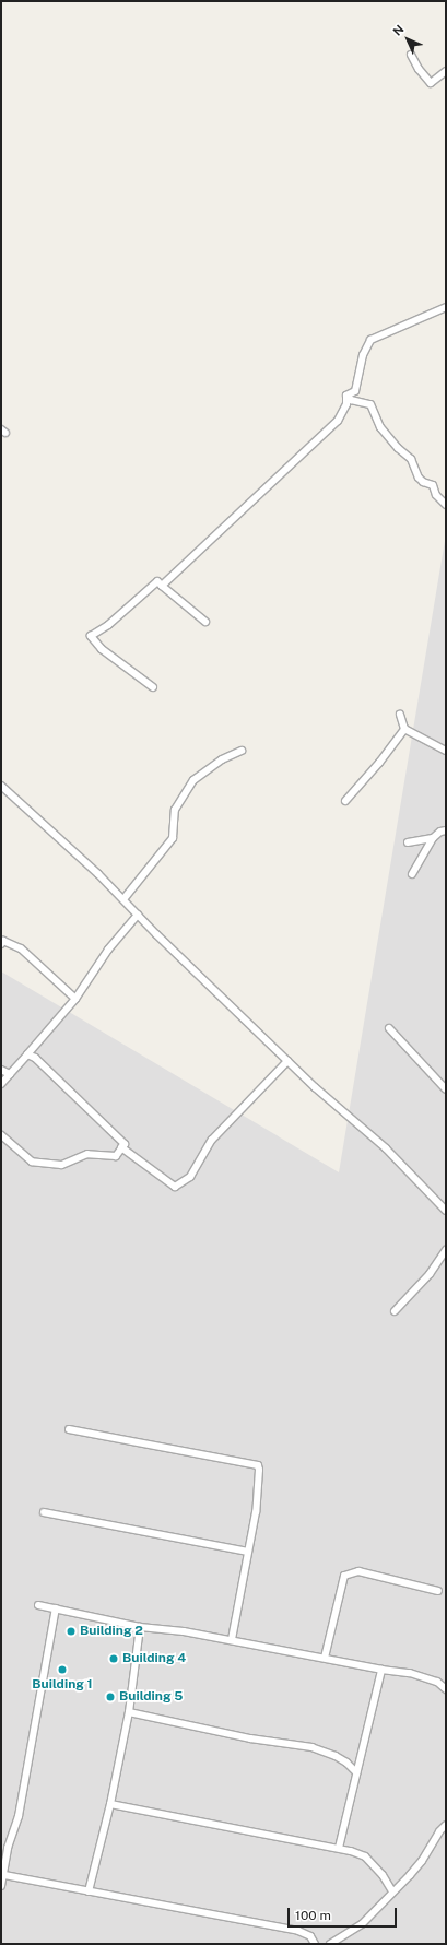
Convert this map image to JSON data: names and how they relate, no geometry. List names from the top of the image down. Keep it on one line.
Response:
{"places":["Building 2","Building 4","Building 1","Building 5"],"scale_bar":"100 m","north":"top left"}
